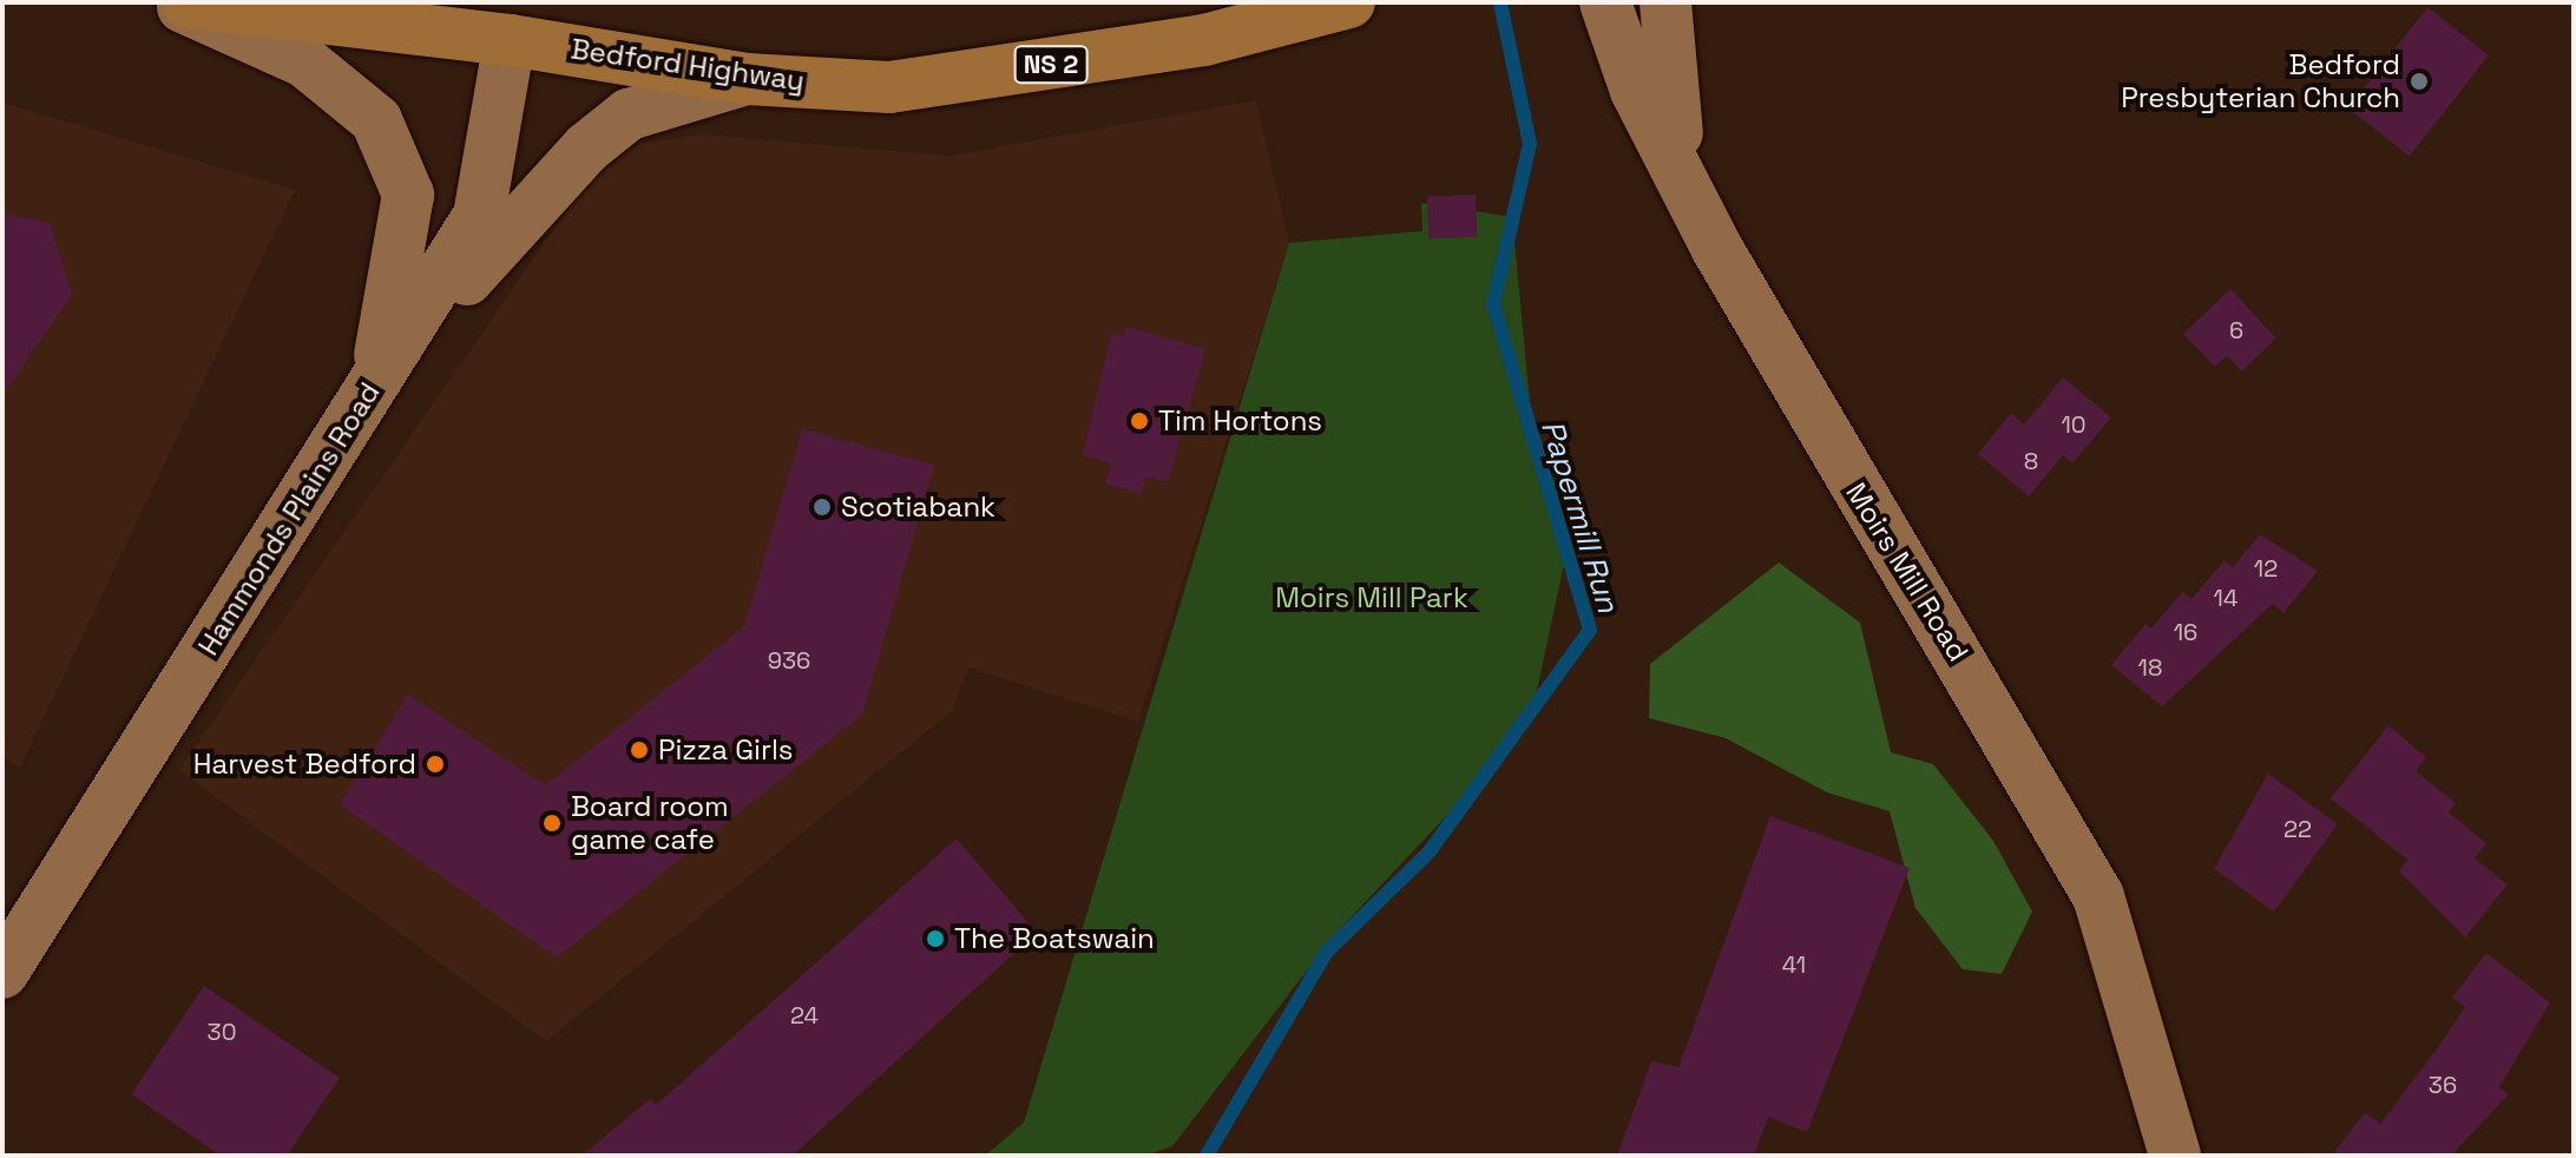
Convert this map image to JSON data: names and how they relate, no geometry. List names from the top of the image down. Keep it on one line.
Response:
{"streets":{"main road":["Bedford Highway","NS 2","Hammonds Plains Road","Moirs Mill Road"]},"crossings":[["Bedford Highway","Hammonds Plains Road"]],"water":["Papermill Run"],"parks":["Moirs Mill Park"],"places":["Bedford Presbyterian Church","Tim Hortons","Scotiabank","Pizza Girls","Harvest Bedford","Board room game cafe","The Boatswain"],"house_numbers":["6","10","8","12","14","16","936","18","22","41","24","30","36"]}
